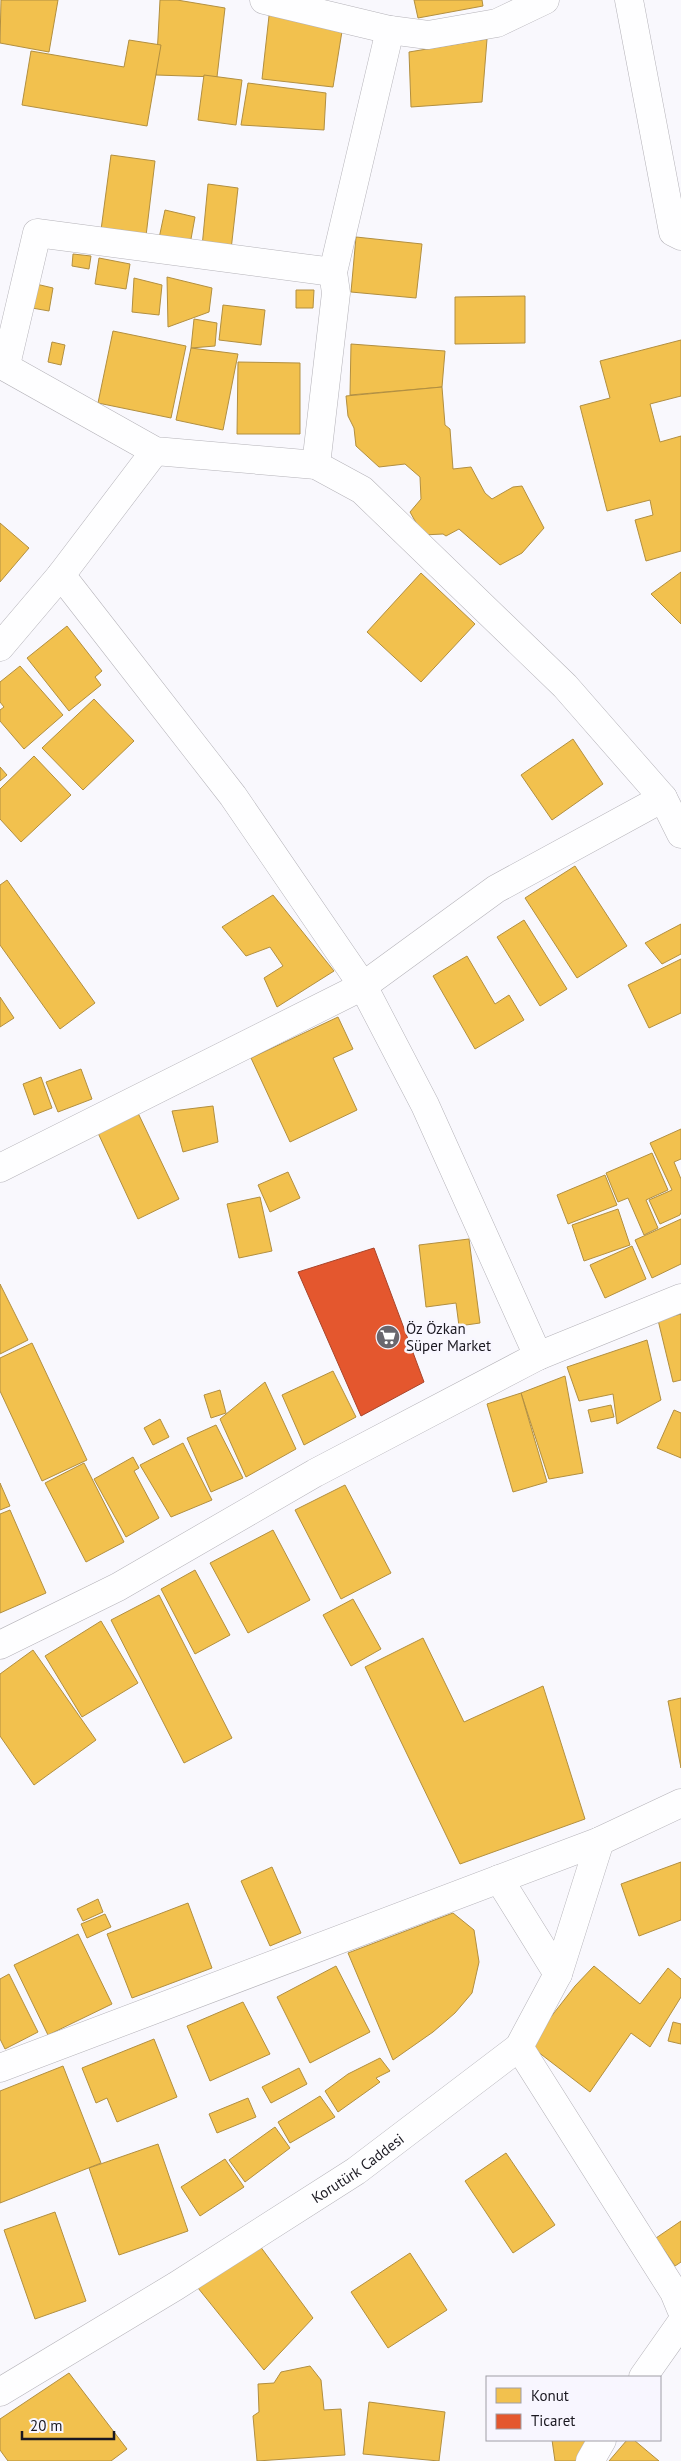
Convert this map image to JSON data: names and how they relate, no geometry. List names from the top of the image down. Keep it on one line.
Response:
{"streets":{"street":["Korutürk Caddesi"]},"places":{"supermarket":["Öz Özkan Süper Market"]},"legend":["Konut","Ticaret"],"scale_bar":"20 m"}
